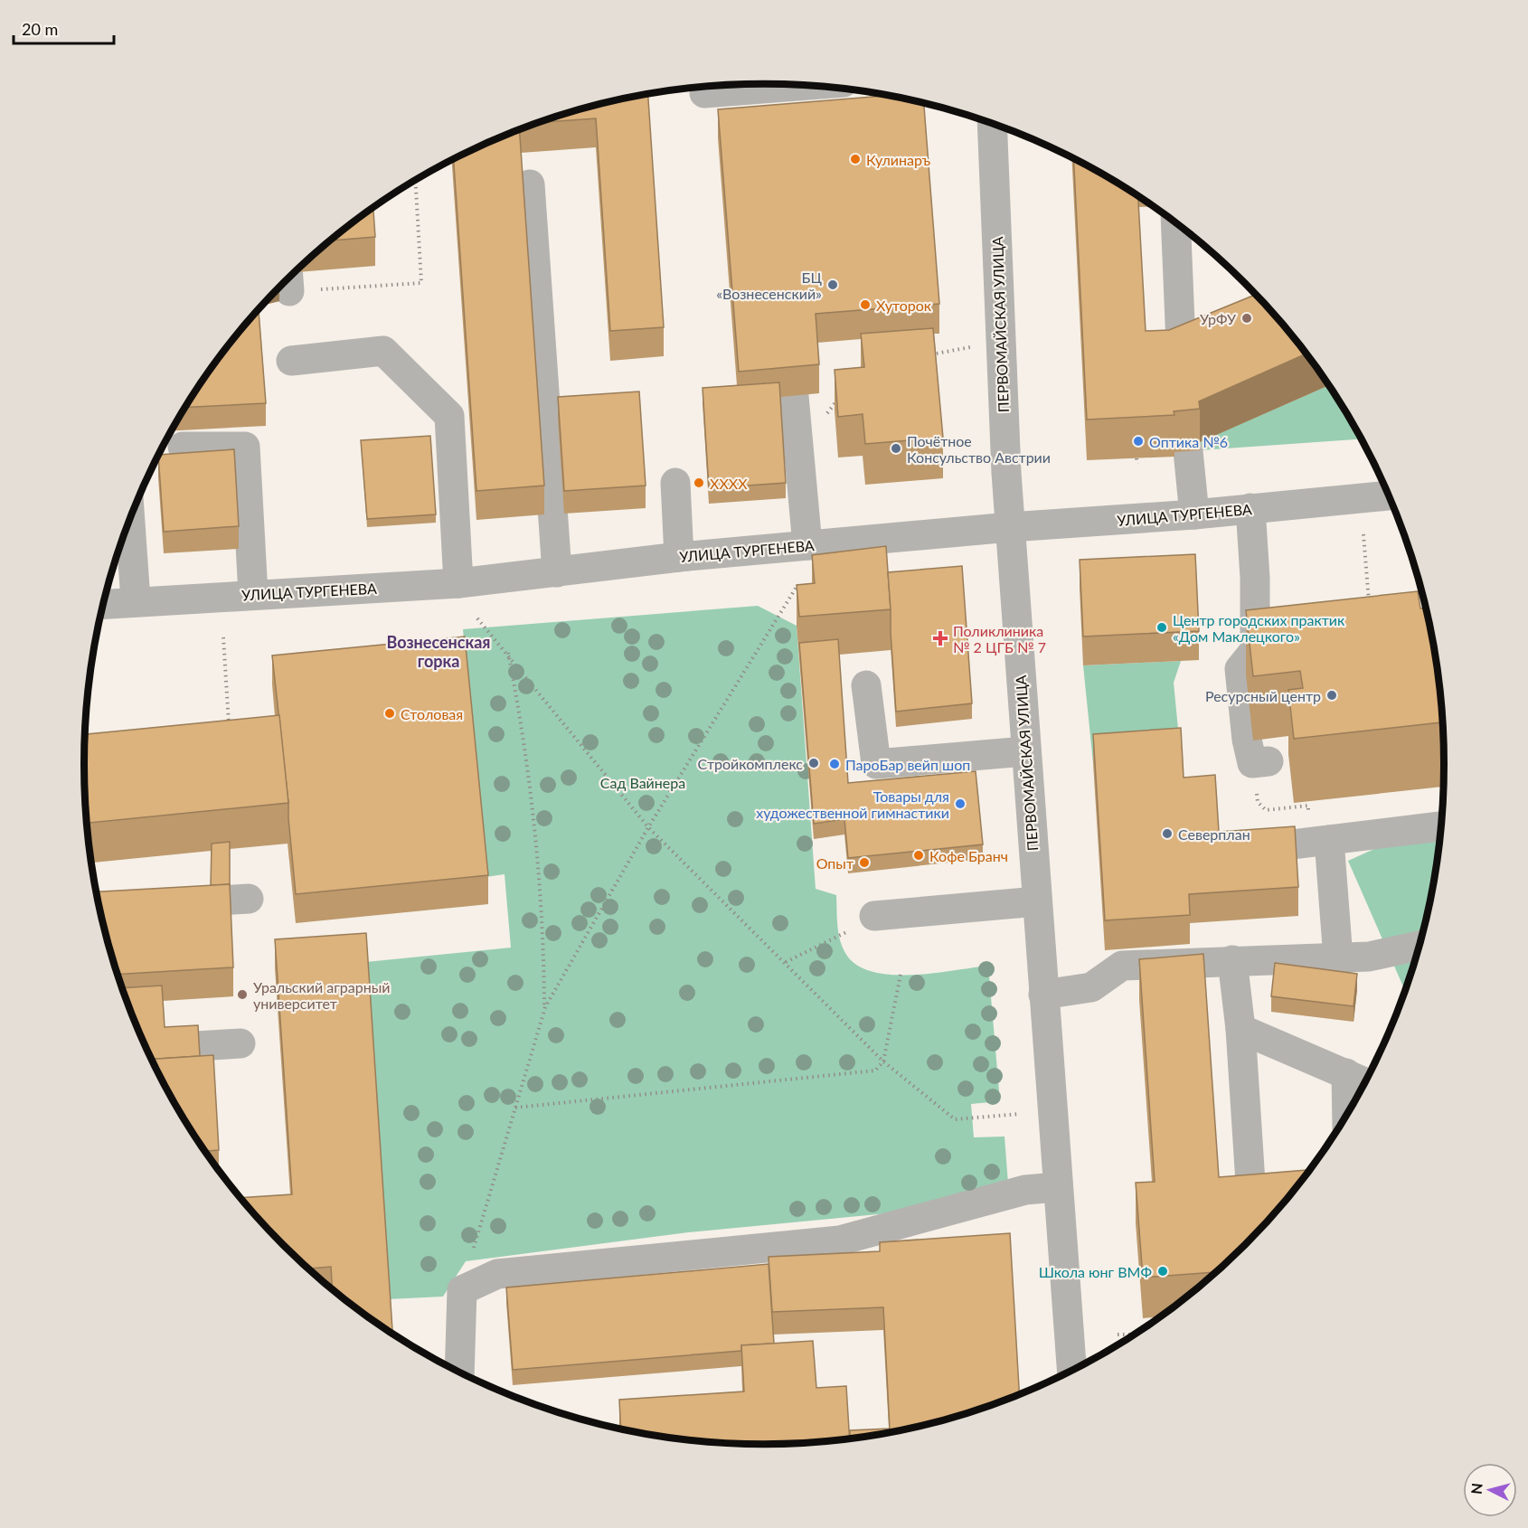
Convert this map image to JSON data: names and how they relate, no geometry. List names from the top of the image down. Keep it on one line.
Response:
{"streets":{"street":["ПЕРВОМАЙСКАЯ УЛИЦА","УЛИЦА ТУРГЕНЕВА"]},"crossings":[["ПЕРВОМАЙСКАЯ УЛИЦА","УЛИЦА ТУРГЕНЕВА"]],"districts":["Вознесенская горка"],"parks":["Сад Вайнера"],"places":{"other":["Кулинаръ","БЦ «Вознесенский»","Хуторок","УрФУ","Оптика №6","Почётное Консульство Австрии","XXXX","Центр городских практик «Дом Маклецкого»","Ресурсный центр","Столовая","Стройкомплекс","ПароБар вейп шоп","Товары для художественной гимнастики","Северплан","Кофе Бранч","Опыт","Уральский аграрный университет","Школа юнг ВМФ"],"health":["Поликлиника № 2 ЦГБ № 7"]},"scale_bar":"20 m","north":"left"}
